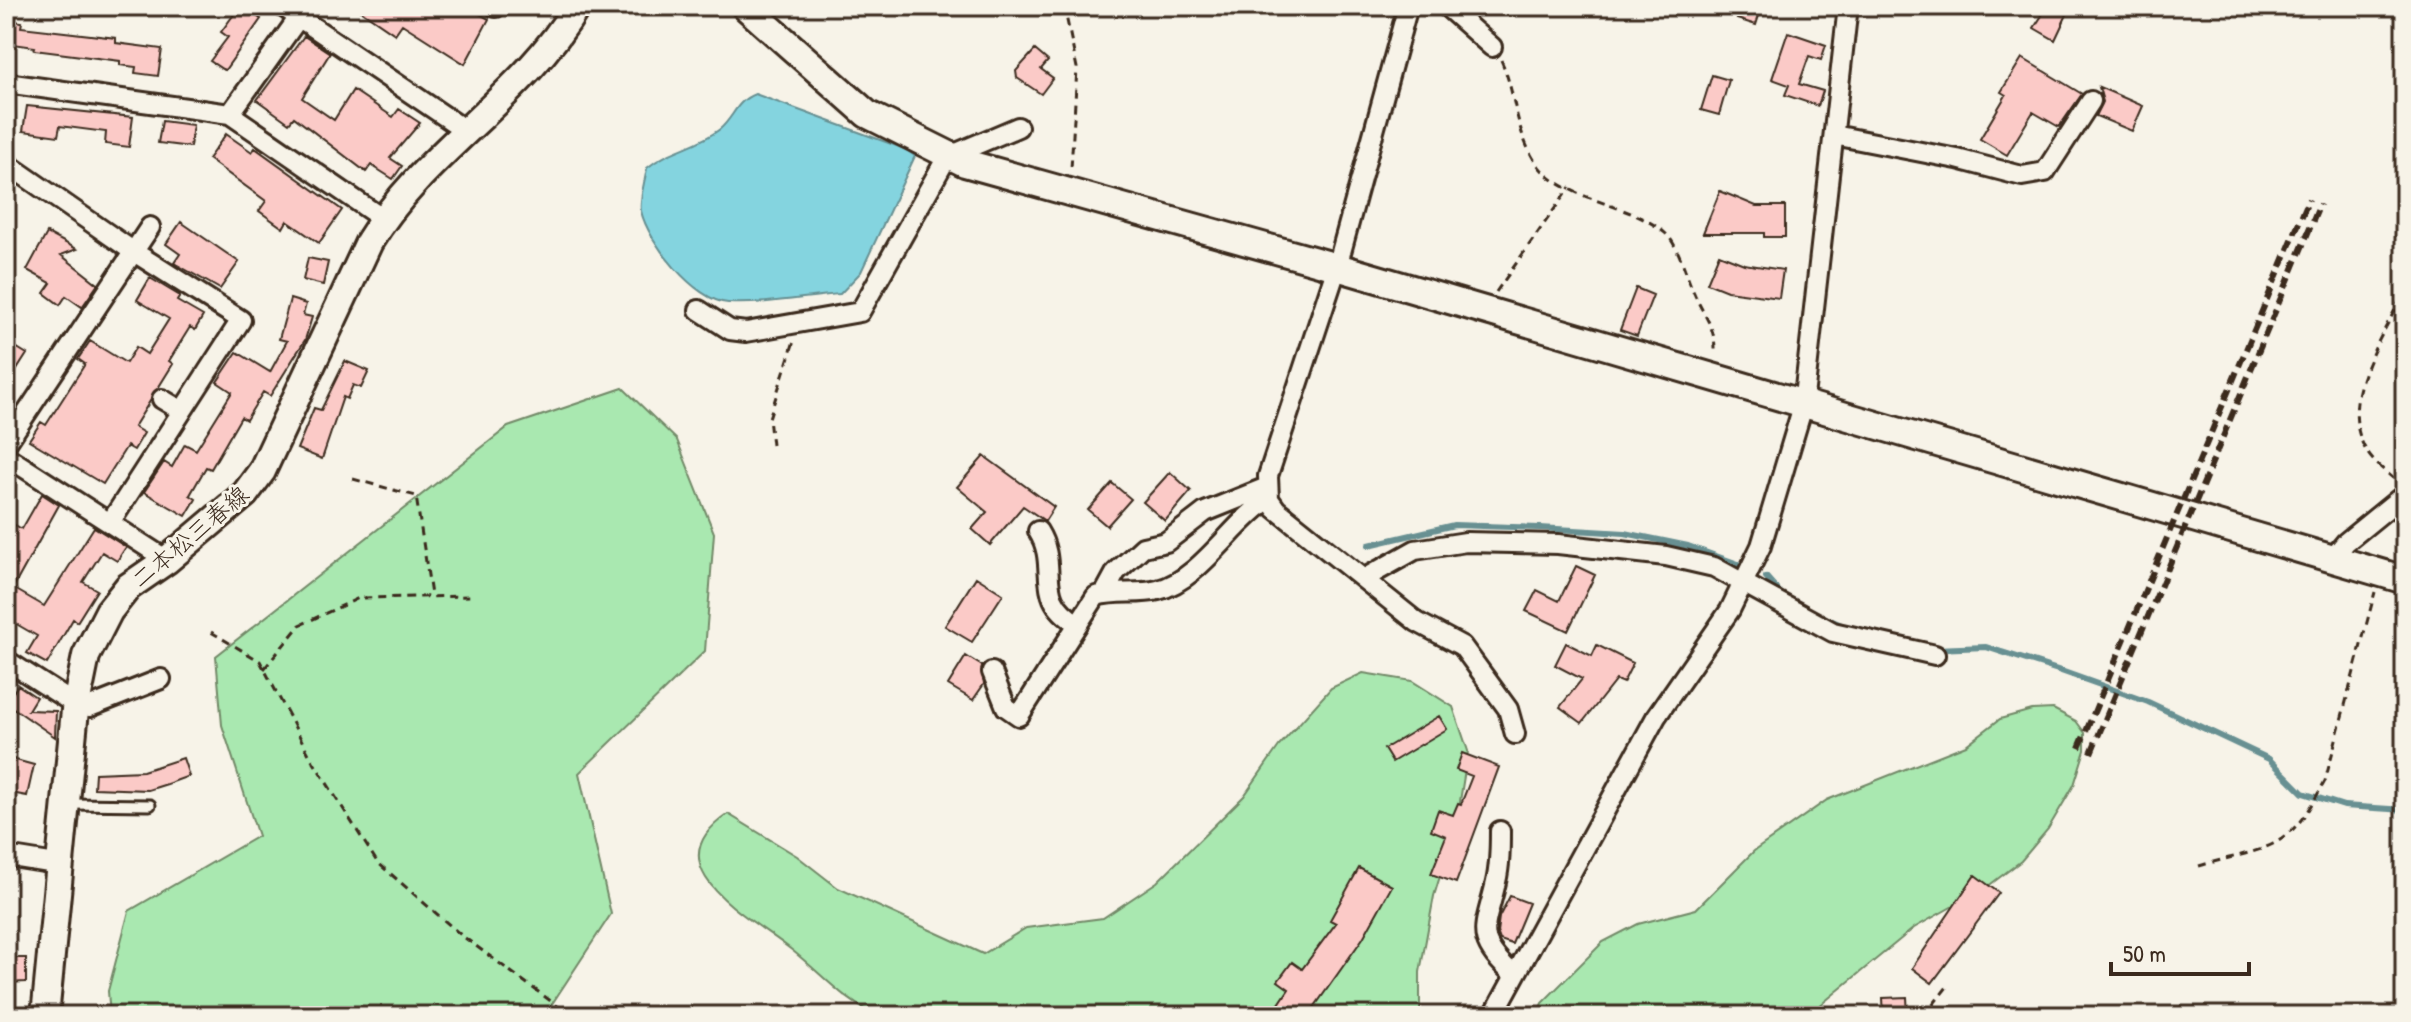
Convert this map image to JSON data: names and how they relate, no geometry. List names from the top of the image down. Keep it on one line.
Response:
{"streets":{"street":["二本松三春線"]},"scale_bar":"50 m"}
